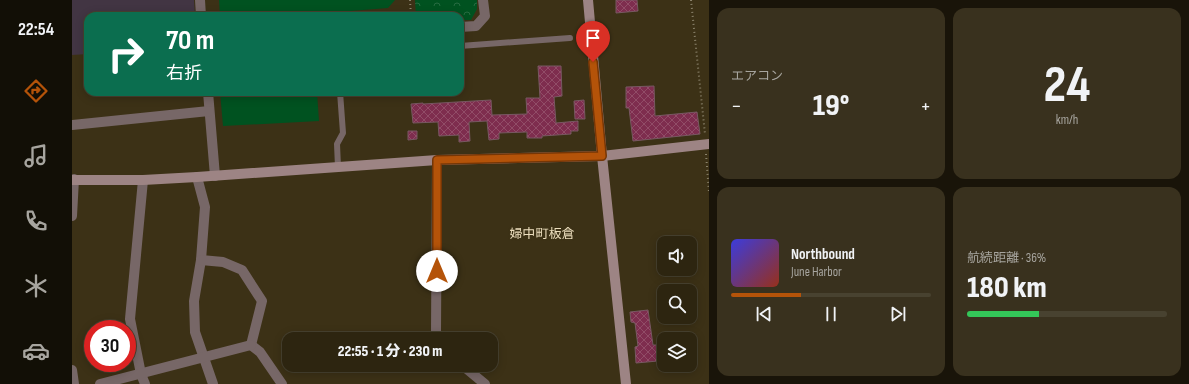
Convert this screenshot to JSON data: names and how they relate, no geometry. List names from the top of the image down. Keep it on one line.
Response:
{"districts":["婦中町板倉"],"page":{"tabs":"22:54","tile":["エアコン",["24","km/h"],["航続距離 · 36%","180 km"]],"turn":["70 m","右折"],"heat":["−","19°","+"],"song":["Northbound","June Harbor"],"limit":"30","trip":"22:55 · 1 分 · 230 m"}}
